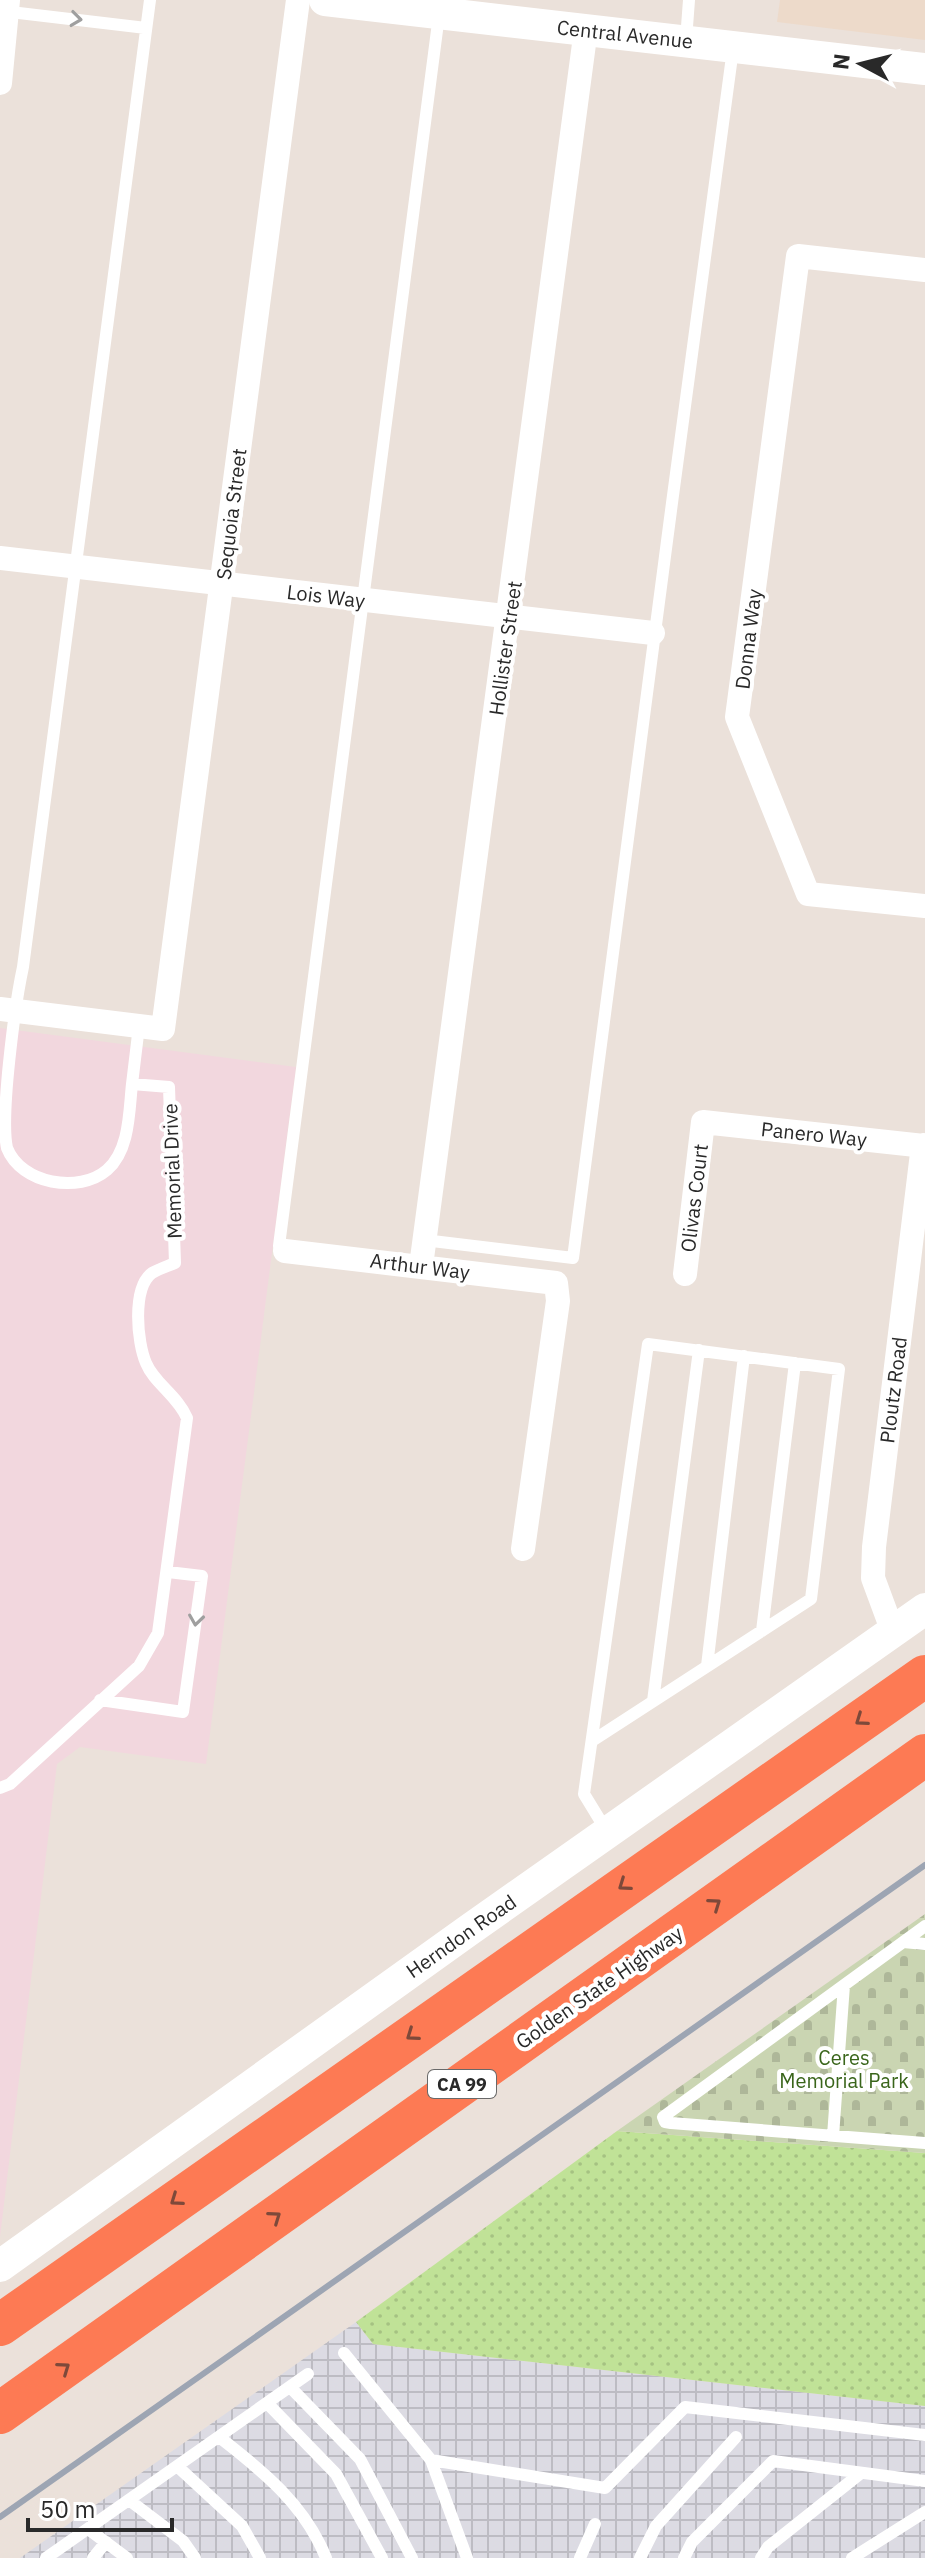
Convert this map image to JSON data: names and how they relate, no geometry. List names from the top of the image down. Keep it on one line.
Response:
{"streets":{"highway":["Golden State Highway","CA 99"],"street":["Central Avenue","Sequoia Street","Lois Way","Donna Way","Hollister Street","Panero Way","Olivas Court","Arthur Way","Ploutz Road","Herndon Road"],"lane":["Memorial Drive"]},"crossings":[["Central Avenue","Hollister Street"],["Sequoia Street","Lois Way"],["Lois Way","Hollister Street"],["Lois Way","Memorial Drive"],["Hollister Street","Arthur Way"],["Panero Way","Olivas Court"],["Panero Way","Ploutz Road"],["Ploutz Road","Herndon Road"]],"parks":["Ceres Memorial Park"],"scale_bar":"50 m","north":"left"}
